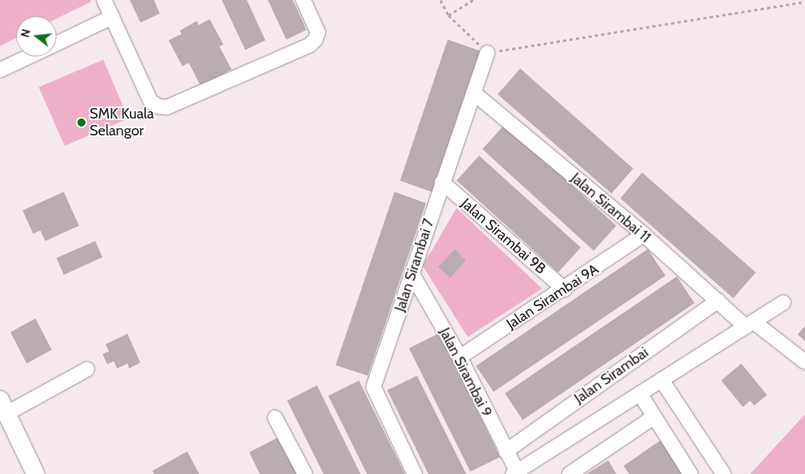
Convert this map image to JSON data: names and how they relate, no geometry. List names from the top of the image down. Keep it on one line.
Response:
{"streets":{"street":["Jalan Sirambai 11","Jalan Sirambai 9B","Jalan Sirambai 7","Jalan Sirambai 9A","Jalan Sirambai 9","Jalan Sirambai"]},"crossings":[["Jalan Sirambai 11","Jalan Sirambai 7"],["Jalan Sirambai 11","Jalan Sirambai 9A"],["Jalan Sirambai 11","Jalan Sirambai"],["Jalan Sirambai 9B","Jalan Sirambai 7"],["Jalan Sirambai 9B","Jalan Sirambai 9A"],["Jalan Sirambai 7","Jalan Sirambai 9"],["Jalan Sirambai 9A","Jalan Sirambai 9"],["Jalan Sirambai 9","Jalan Sirambai"]],"places":["SMK Kuala Selangor"],"north":"left"}
